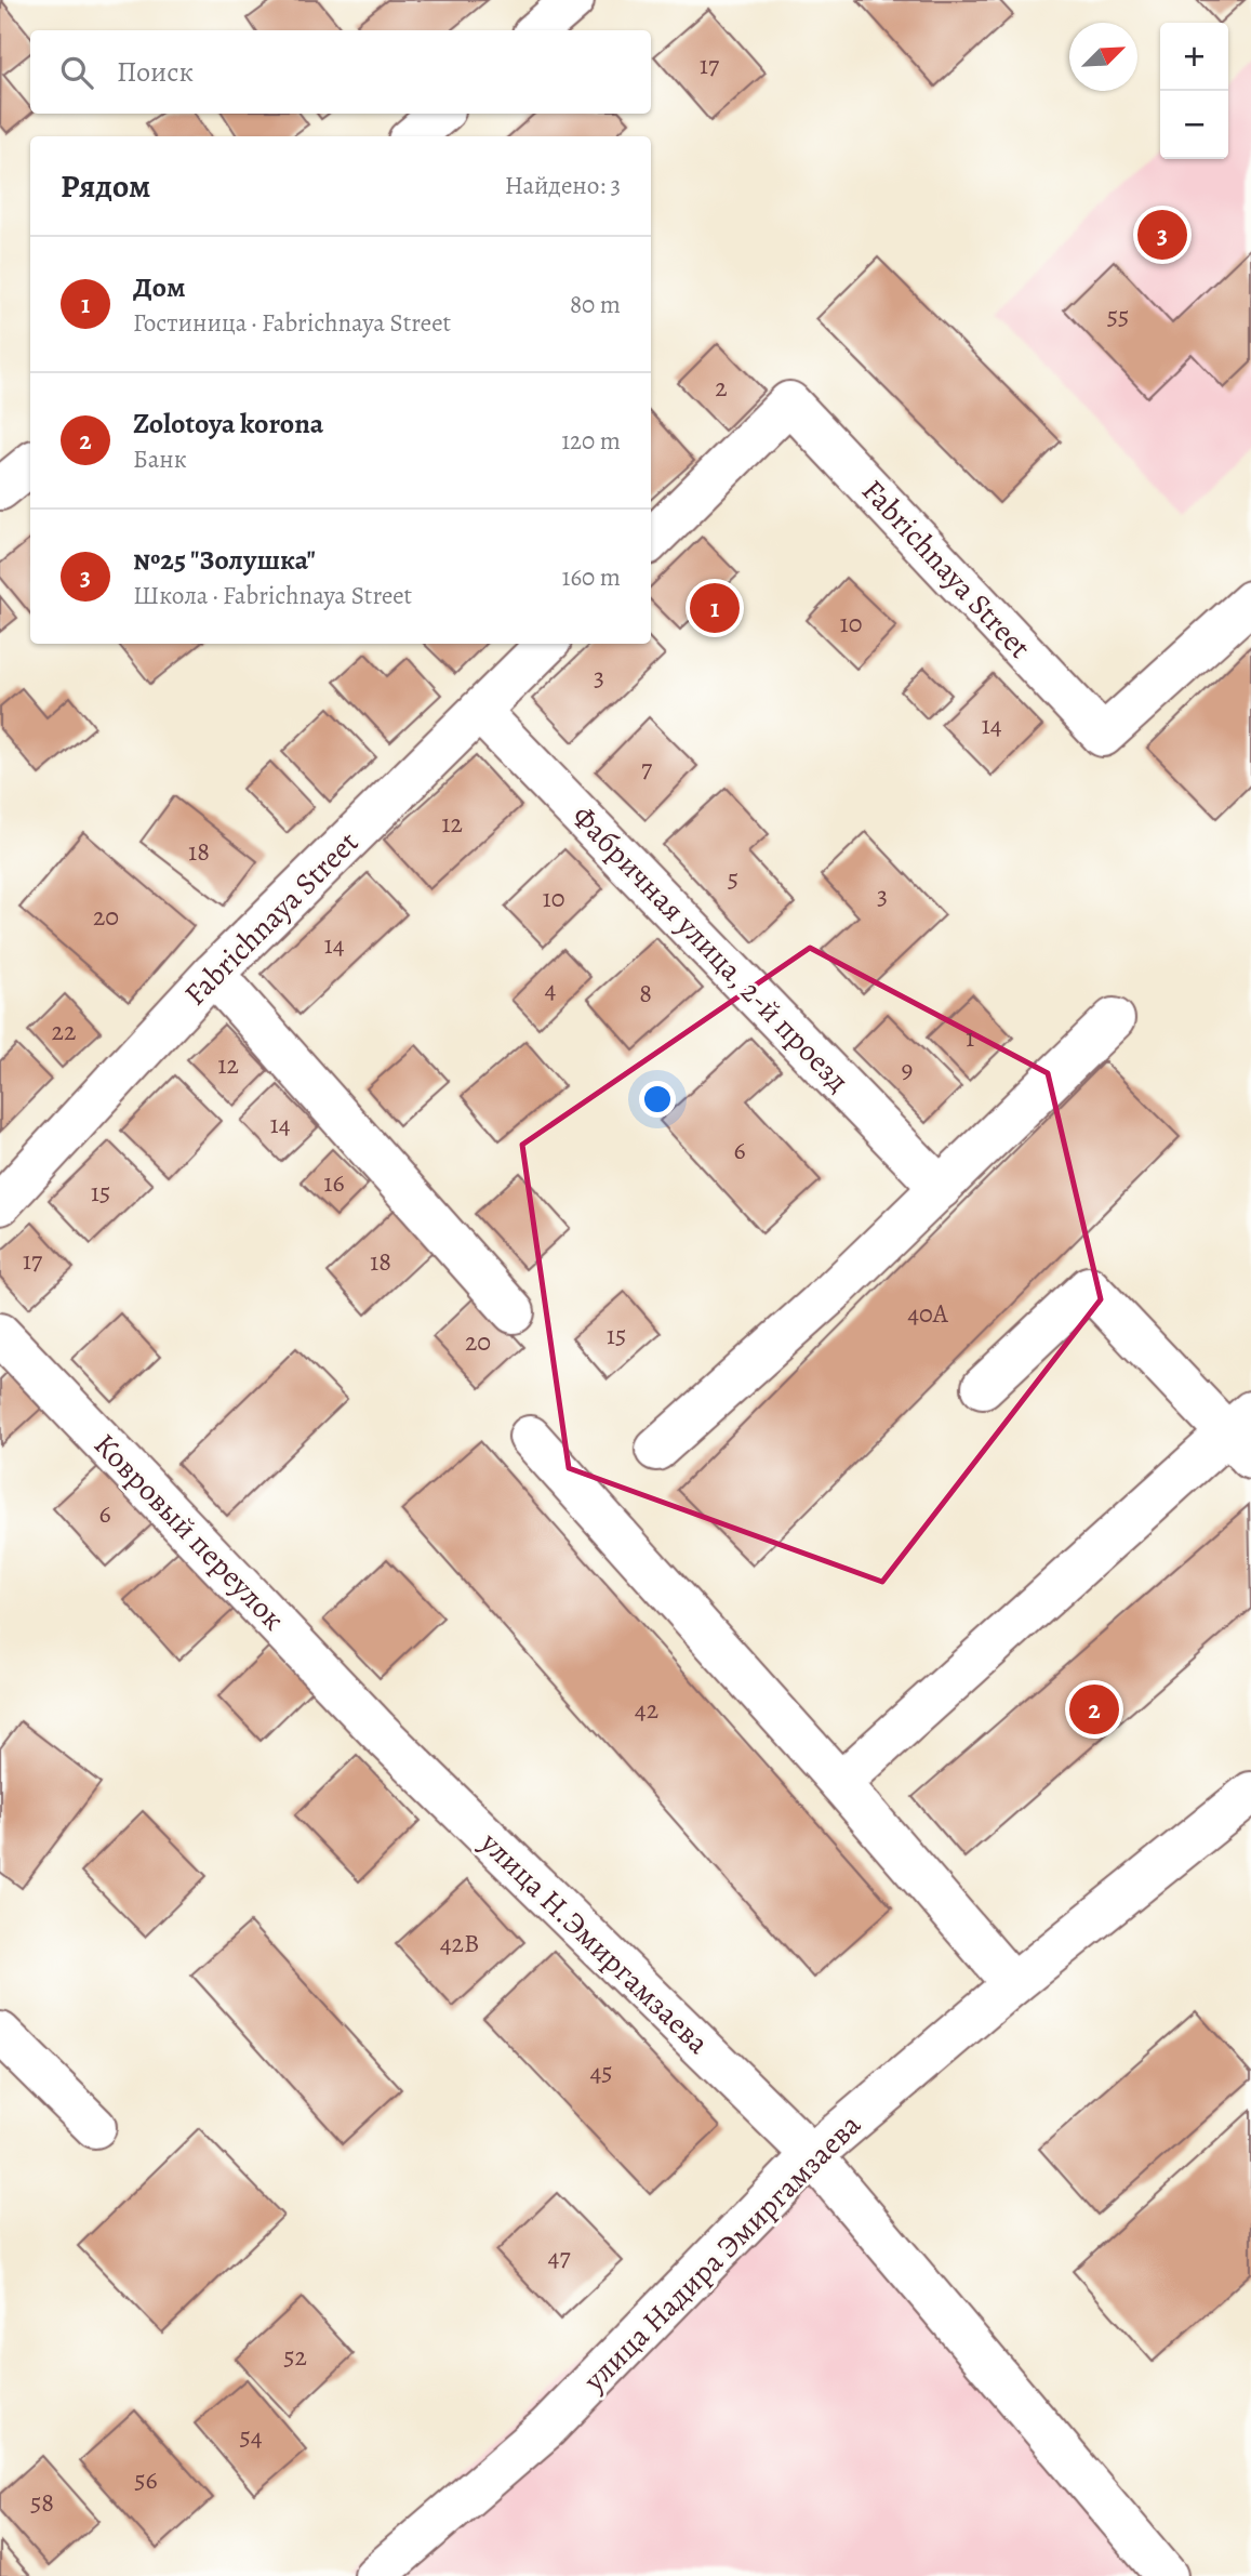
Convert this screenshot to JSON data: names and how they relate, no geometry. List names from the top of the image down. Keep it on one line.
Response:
{"streets":{"street":["Fabrichnaya Street","Фабричная улица, 2-й проезд","Ковровый переулок","улица Н.Эмиргамзаева","улица Надира Эмиргамзаева"]},"crossings":[["Fabrichnaya Street","Фабричная улица, 2-й проезд"],["Ковровый переулок","улица Н.Эмиргамзаева"],["улица Н.Эмиргамзаева","улица Надира Эмиргамзаева"]],"house_numbers":["17","55","2","10","3","14","7","12","18","5","3","10","20","14","4","8","22","1","12","9","14","6","16","15","17","18","40А","15","20","6","42","42В","45","47","52","54","56","58"],"north":"top right","page":{"map_buttons":["+","−"],"search":"Поиск","heading":["Рядом","Найдено: 3"],"pins":["3","1","2"],"list":[{"mark":"1","name":"Дом","note":"Гостиница · Fabrichnaya Street","value":"80 m"},{"mark":"2","name":"Zolotoya korona","note":"Банк","value":"120 m"},{"mark":"3","name":"№25 \"Золушка\"","note":"Школа · Fabrichnaya Street","value":"160 m"}]}}
